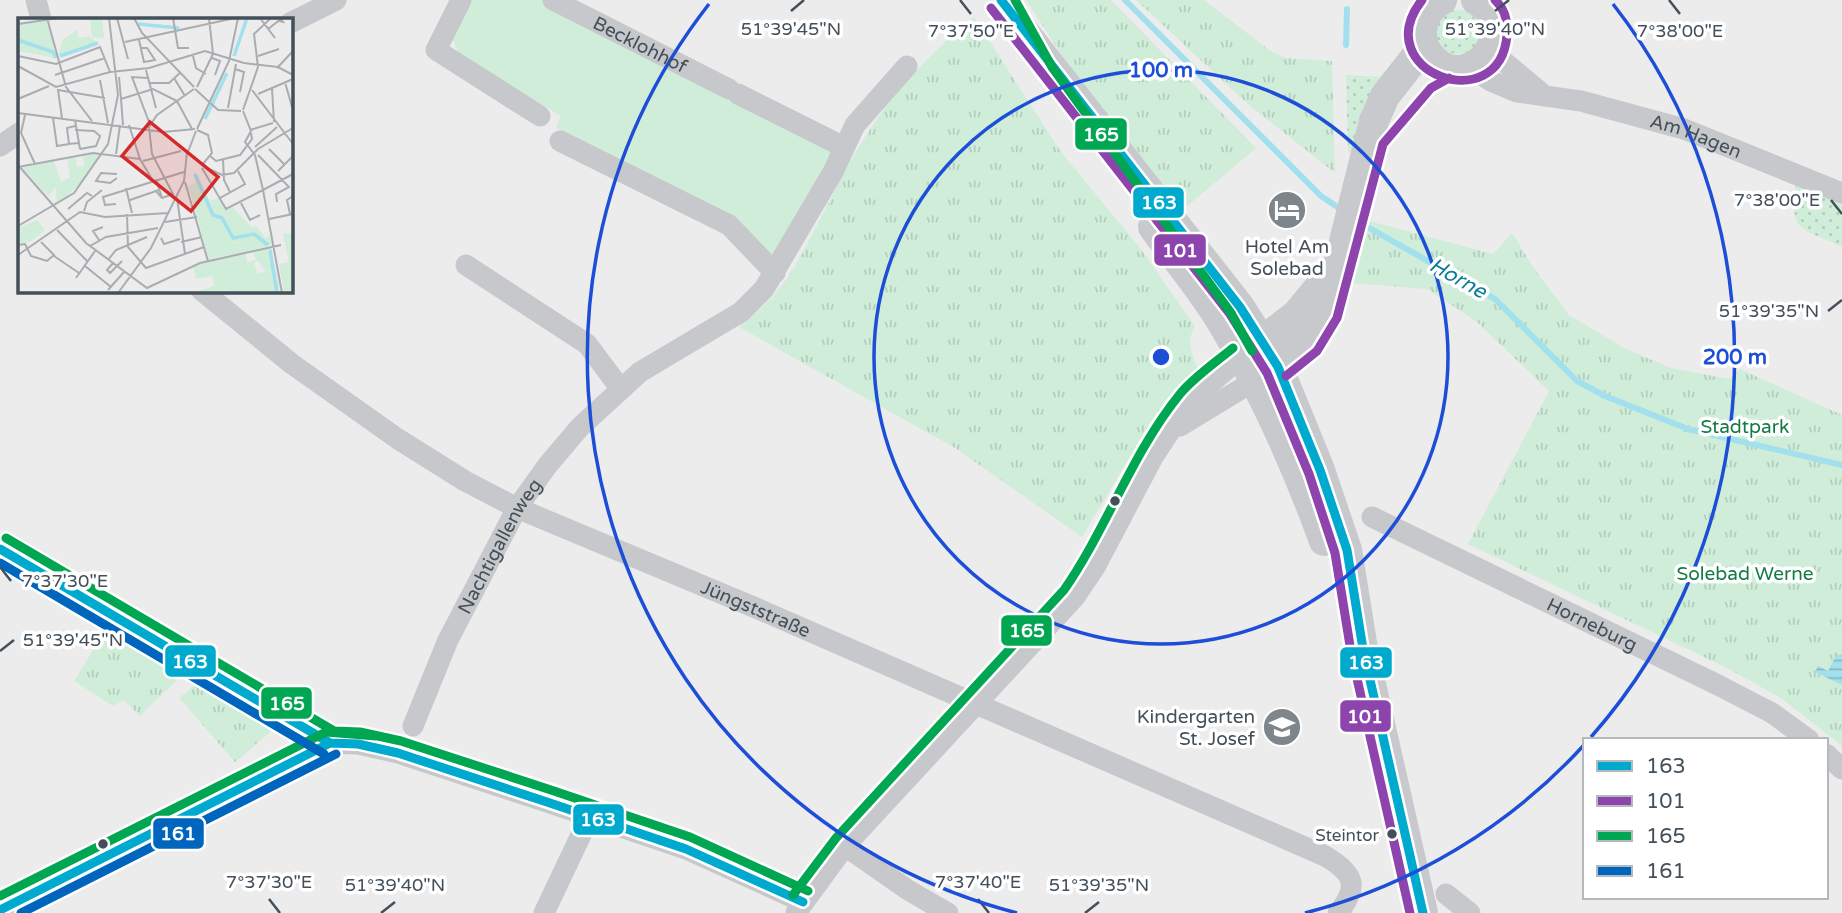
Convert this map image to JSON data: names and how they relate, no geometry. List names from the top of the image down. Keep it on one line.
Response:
{"streets":{"street":["Becklohhof","Am Hagen","Nachtigallenweg","Jüngststraße","Horneburg"]},"crossings":[["Becklohhof","Nachtigallenweg"],["Nachtigallenweg","Jüngststraße"]],"water":["Horne"],"parks":["Stadtpark","Solebad Werne"],"places":{"hotel":["Hotel Am Solebad"],"school or university":["Kindergarten St. Josef"],"other":["Steintor"]},"lines":["transit line 163","transit line 101","transit line 165","transit line 161"],"legend":["163","101","165","161"],"coordinates":["51°39'45\"N","51°39'40\"N","7°37'50\"E","7°38'00\"E","51°39'35\"N","7°37'30\"E","7°37'40\"E"],"rings":["100 m","200 m"]}
